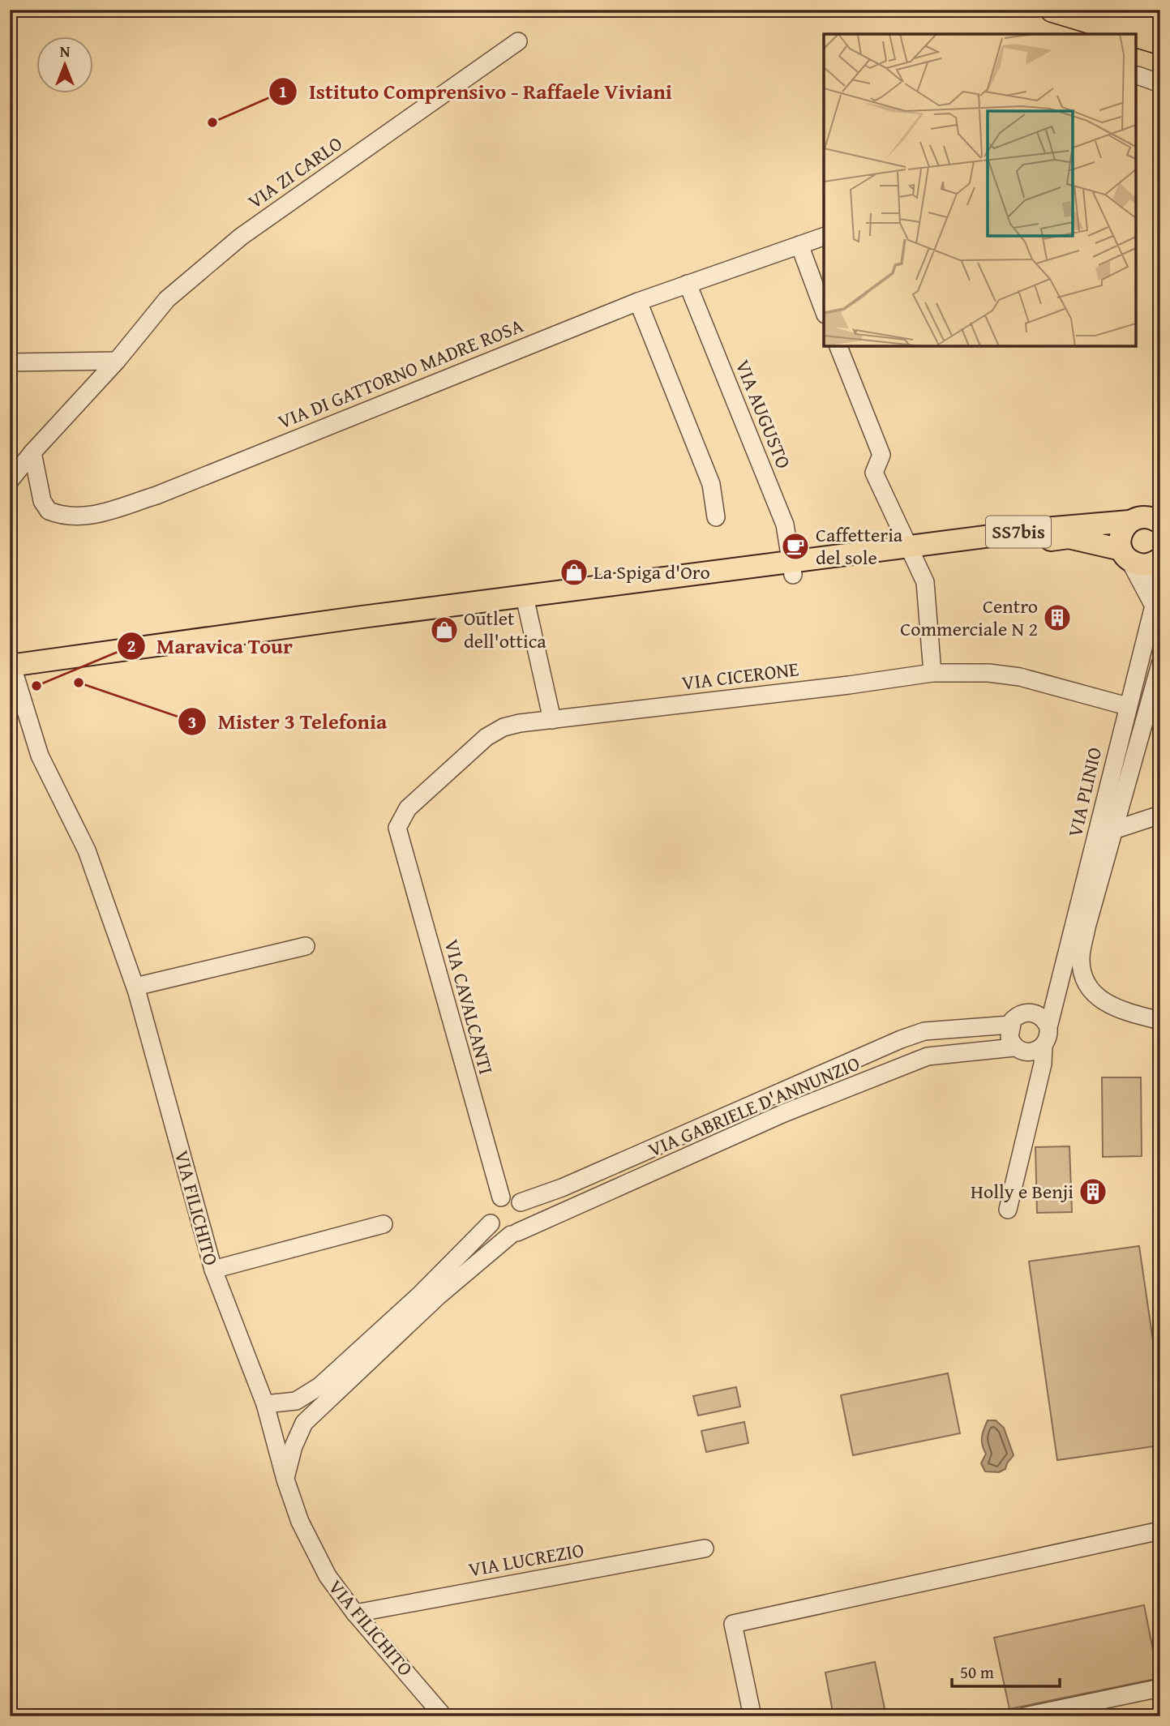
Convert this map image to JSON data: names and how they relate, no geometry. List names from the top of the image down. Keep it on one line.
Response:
{"streets":{"main road":["SS7bis"],"street":["VIA ZI CARLO","VIA DI GATTORNO MADRE ROSA","VIA AUGUSTO","VIA CICERONE","VIA PLINIO","VIA CAVALCANTI","VIA GABRIELE D'ANNUNZIO","VIA FILICHITO","VIA LUCREZIO"]},"crossings":[["VIA ZI CARLO","VIA DI GATTORNO MADRE ROSA"],["VIA DI GATTORNO MADRE ROSA","VIA AUGUSTO"],["VIA AUGUSTO","SS7bis"],["SS7bis","VIA PLINIO"],["SS7bis","VIA FILICHITO"],["VIA CICERONE","VIA PLINIO"],["VIA CICERONE","VIA CAVALCANTI"],["VIA PLINIO","VIA GABRIELE D'ANNUNZIO"],["VIA CAVALCANTI","VIA GABRIELE D'ANNUNZIO"],["VIA GABRIELE D'ANNUNZIO","VIA FILICHITO"],["VIA FILICHITO","VIA LUCREZIO"]],"places":{"other":["Istituto Comprensivo - Raffaele Viviani","Mister 3 Telefonia","Maravica Tour"],"cafe":["Caffetteria del sole"],"shop":["La Spiga d'Oro","Outlet dell'ottica"],"building":["Centro Commerciale N 2","Holly e Benji"]},"scale_bar":"50 m","north":"top"}
